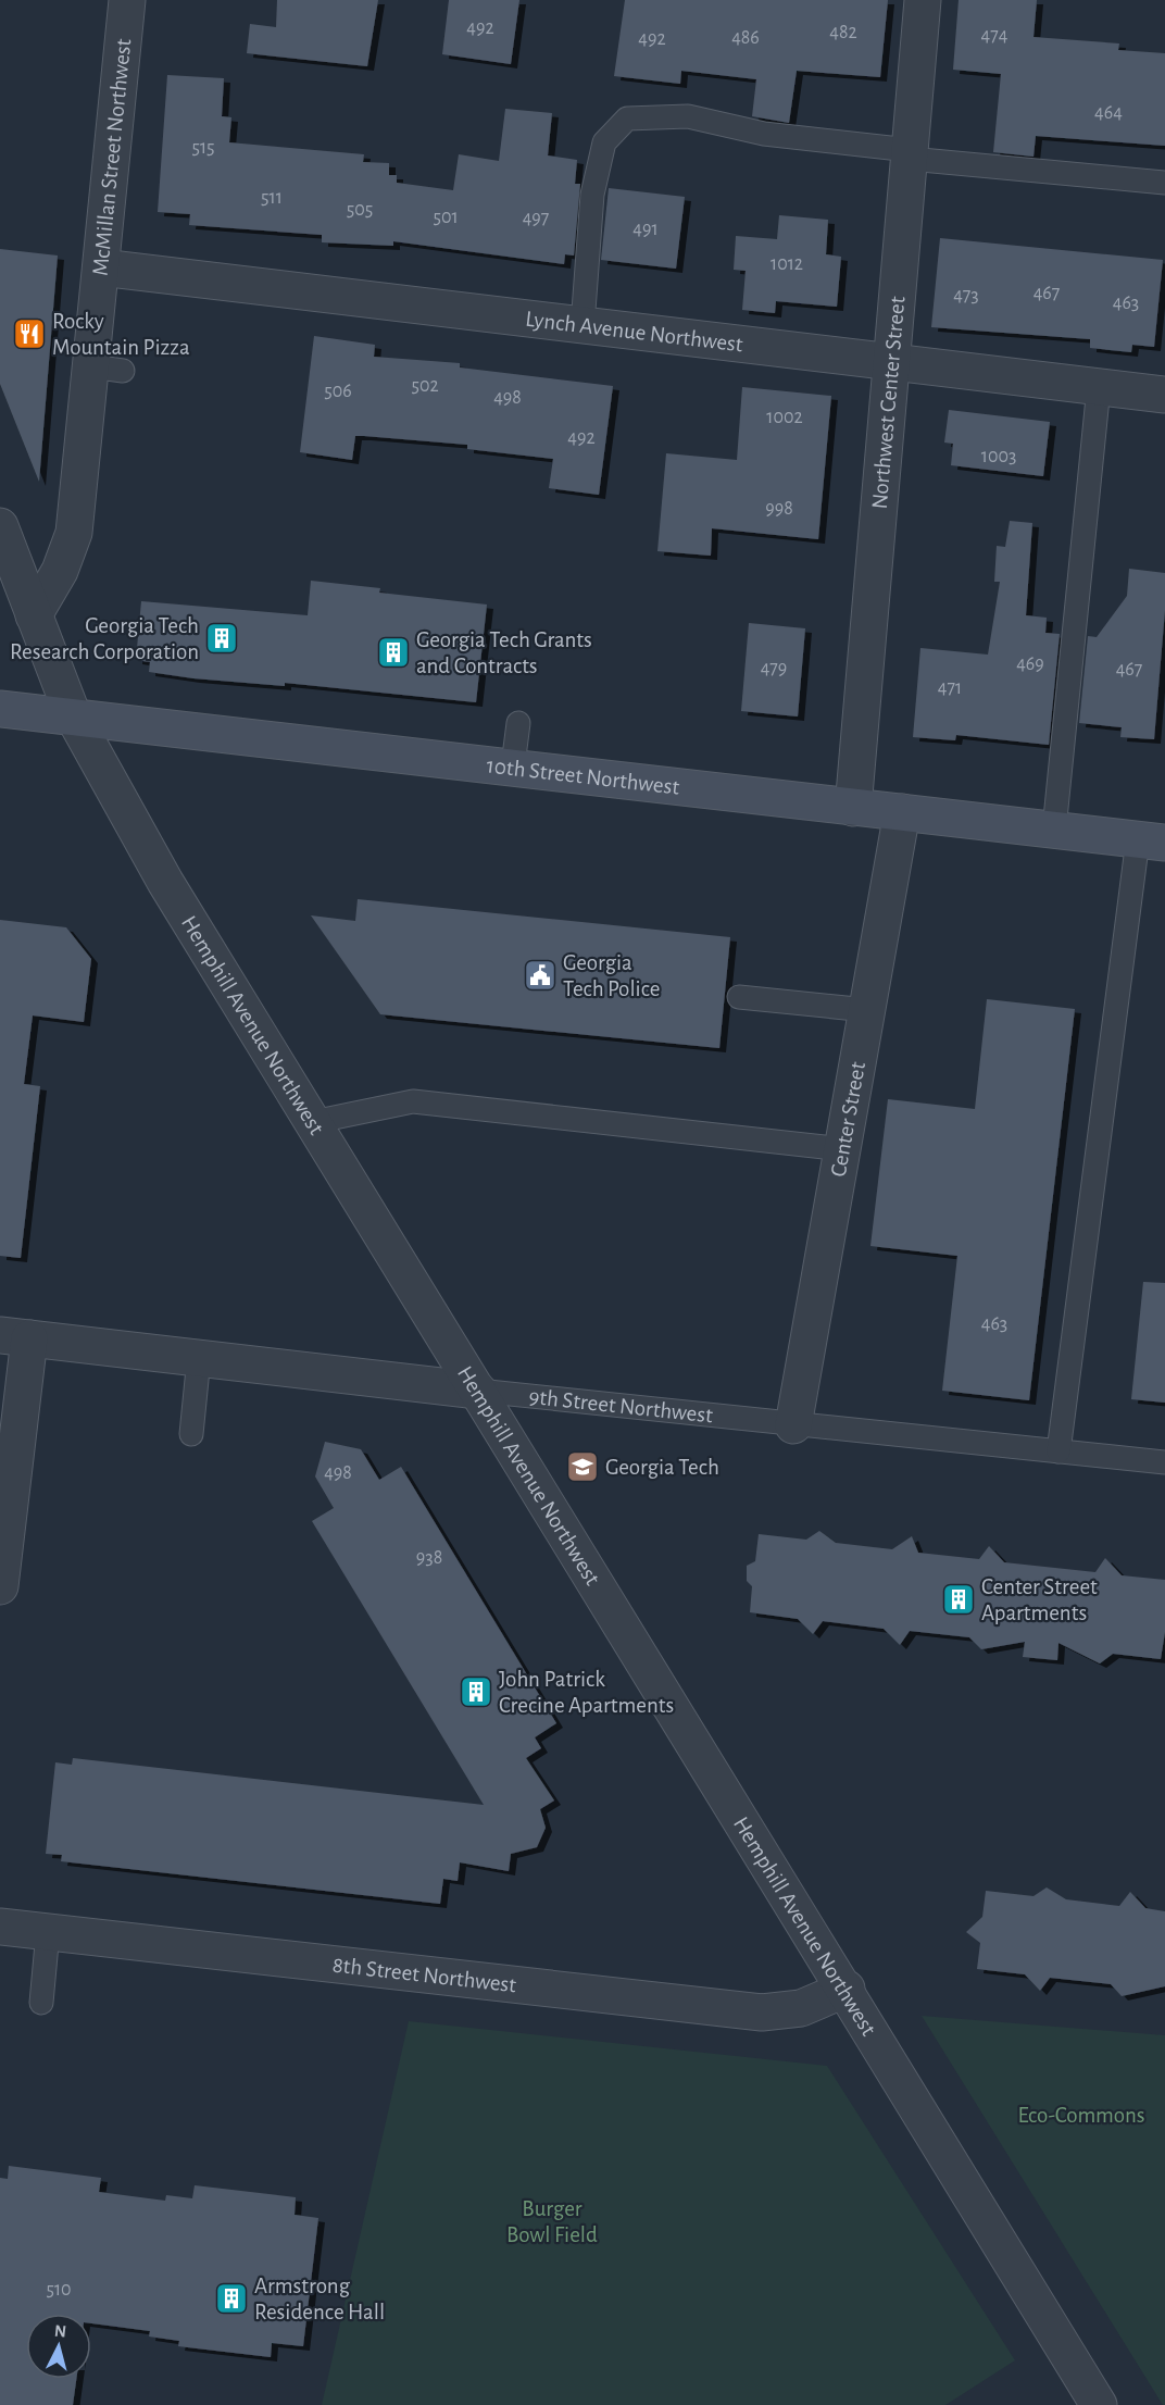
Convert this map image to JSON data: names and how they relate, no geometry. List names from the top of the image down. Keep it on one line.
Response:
{"streets":{"main road":["10th Street Northwest"],"street":["McMillan Street Northwest","Lynch Avenue Northwest","Northwest Center Street","Hemphill Avenue Northwest","Center Street","9th Street Northwest","8th Street Northwest"]},"crossings":[["McMillan Street Northwest","Lynch Avenue Northwest"],["McMillan Street Northwest","Hemphill Avenue Northwest"],["Lynch Avenue Northwest","Northwest Center Street"],["Northwest Center Street","10th Street Northwest"],["10th Street Northwest","Hemphill Avenue Northwest"],["10th Street Northwest","Center Street"],["Hemphill Avenue Northwest","9th Street Northwest"],["Hemphill Avenue Northwest","8th Street Northwest"],["Center Street","9th Street Northwest"]],"parks":["Eco-Commons","Burger Bowl Field"],"places":{"restaurant":["Rocky Mountain Pizza"],"building":["Georgia Tech Research Corporation","Georgia Tech Grants and Contracts","Center Street Apartments","John Patrick Crecine Apartments","Armstrong Residence Hall"],"public building":["Georgia Tech Police"],"school or university":["Georgia Tech"]},"house_numbers":["492","482","474","486","492","464","515","511","505","501","497","491","1012","467","473","463","502","506","498","1002","492","1003","998","469","479","467","471","463","498","938","510"],"north":"top"}
